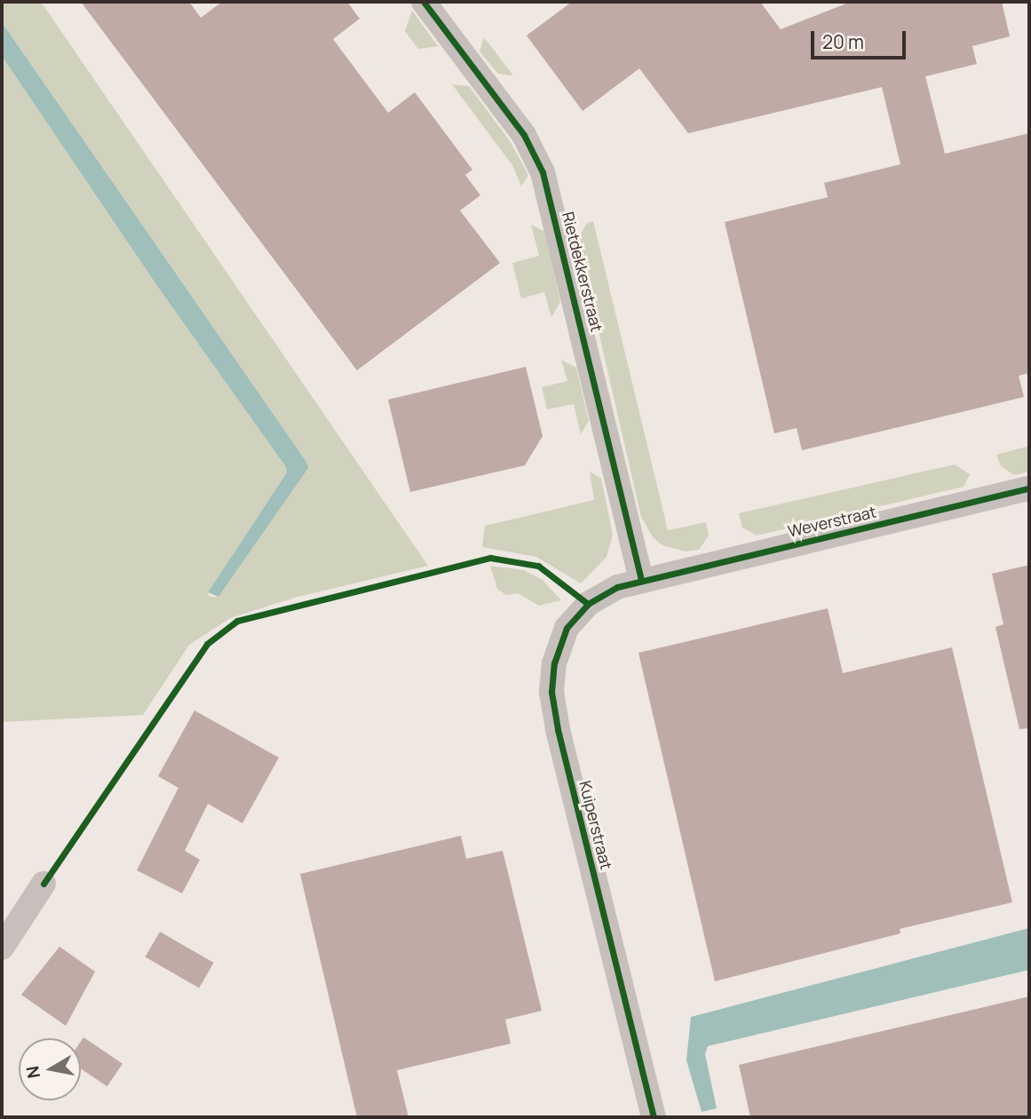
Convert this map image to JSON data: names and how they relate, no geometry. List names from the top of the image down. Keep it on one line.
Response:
{"streets":{"street":["Rietdekkerstraat","Weverstraat","Kuiperstraat"]},"crossings":[["Rietdekkerstraat","Weverstraat"],["Rietdekkerstraat","Kuiperstraat"],["Weverstraat","Kuiperstraat"]],"scale_bar":"20 m","north":"left"}
